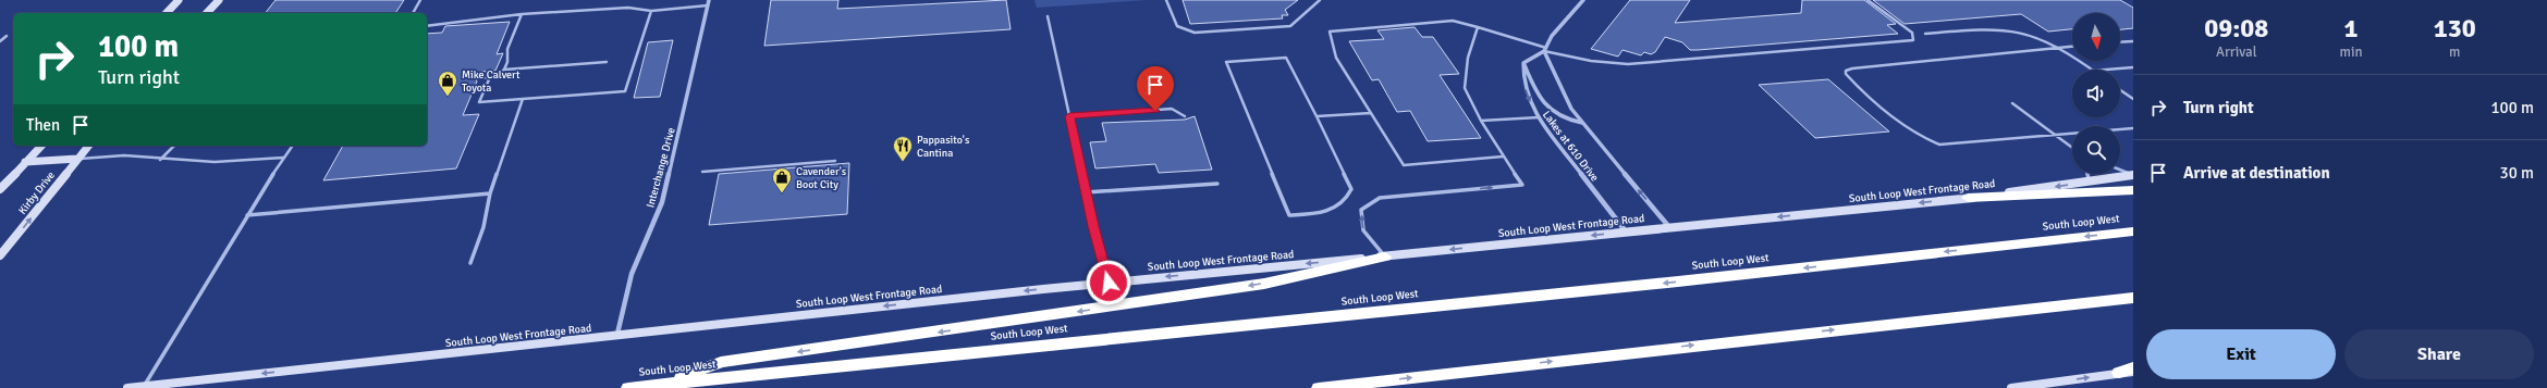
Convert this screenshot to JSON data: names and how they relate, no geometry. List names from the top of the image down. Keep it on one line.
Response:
{"streets":{"highway":["South Loop West"],"main road":["South Loop West Frontage Road","Kirby Drive"],"street":["Lakes at 610 Drive","Interchange Drive"]},"crossings":[["Lakes at 610 Drive","South Loop West Frontage Road"],["Interchange Drive","South Loop West Frontage Road"]],"one_way":["South Loop West Frontage Road"],"places":{"shop":["Mike Calvert Toyota","Cavender's Boot City"],"restaurant":["Pappasito's Cantina"]},"north":"bottom","page":{"eta":["09:08","Arrival","1","min","130","m"],"turn":["100 m","Turn right"],"list":[{"name":"Turn right","value":"100 m"},{"name":"Arrive at destination","value":"30 m"}],"then":"Then","buttons":["Exit","Share"]}}
